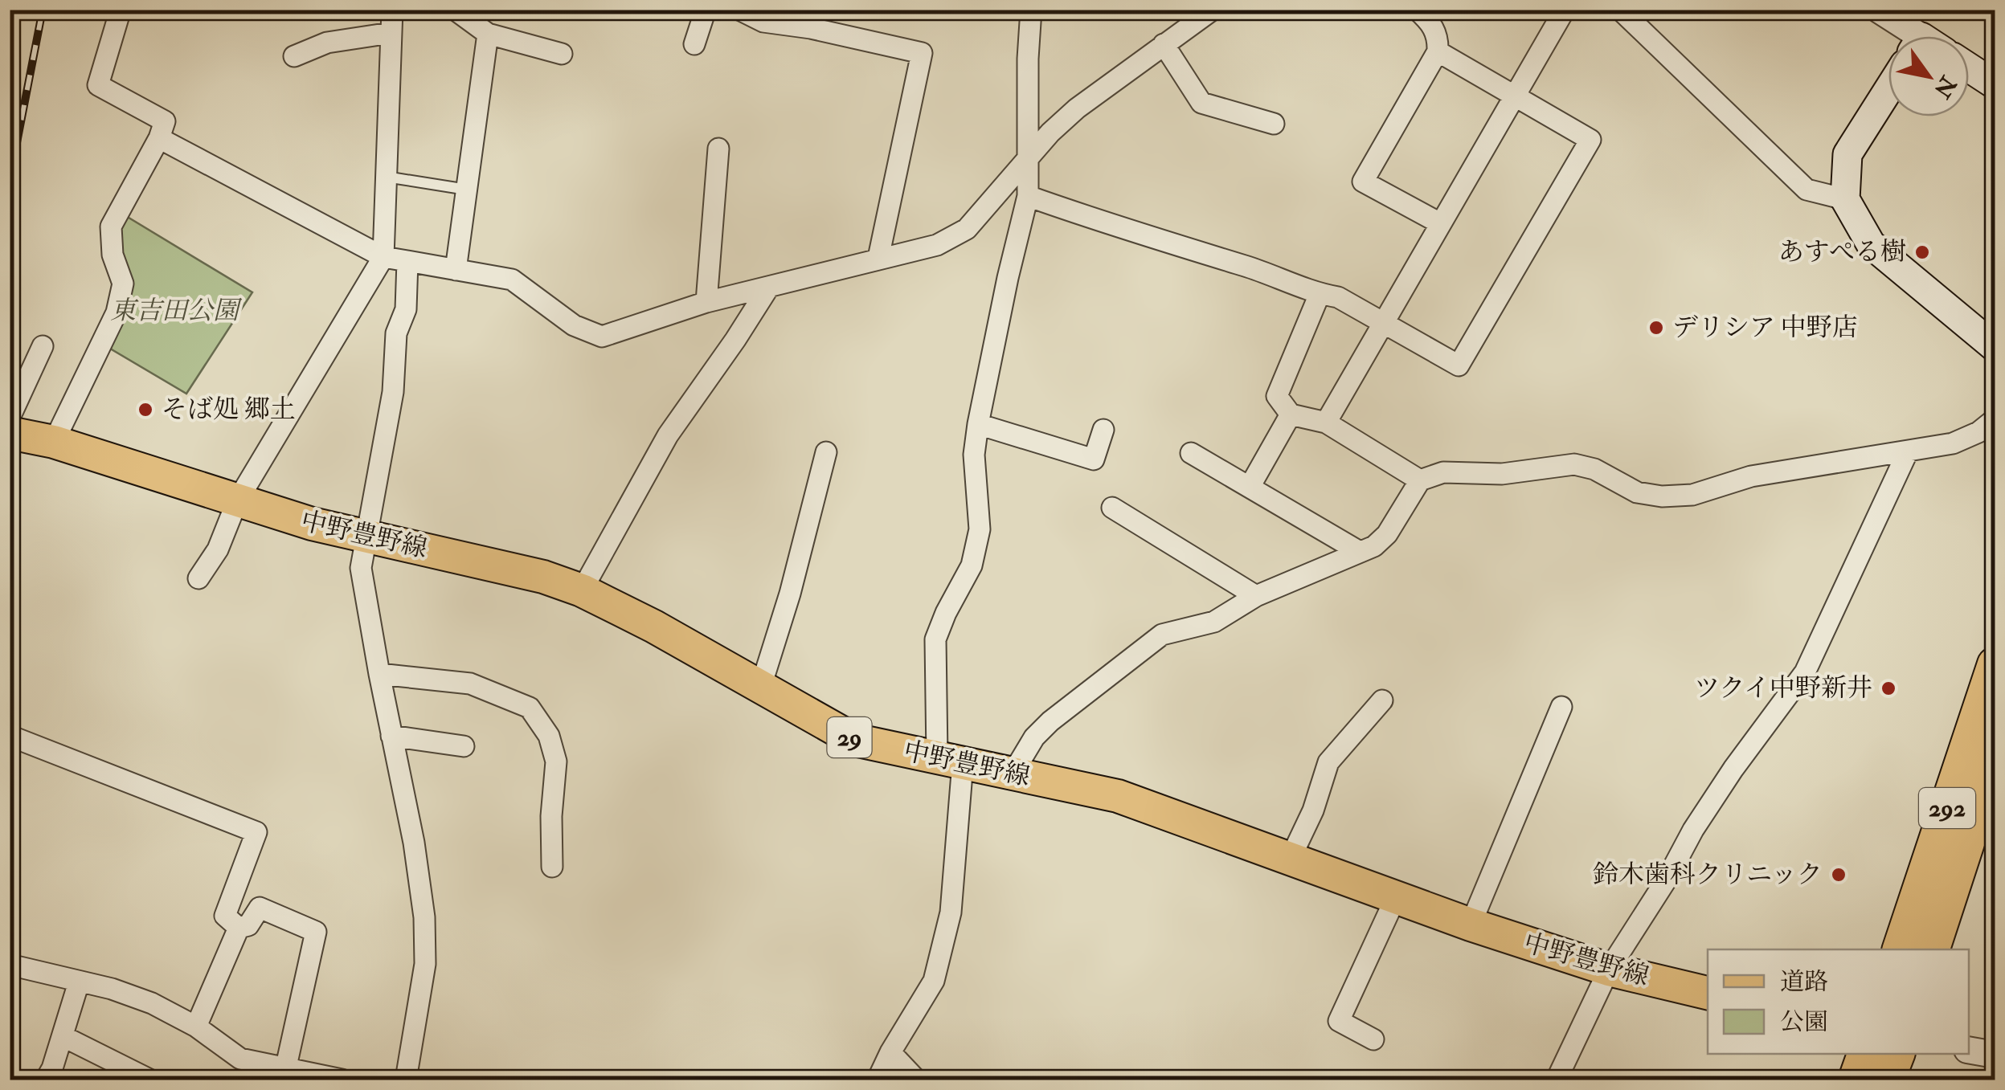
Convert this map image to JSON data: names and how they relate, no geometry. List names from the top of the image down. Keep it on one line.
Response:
{"streets":{"highway":["292"],"main road":["中野豊野線","29"]},"parks":["東吉田公園"],"places":["あすぺる樹","デリシア 中野店","そば処 郷土","ツクイ中野新井","鈴木歯科クリニック"],"legend":["道路","公園"],"north":"bottom right"}
